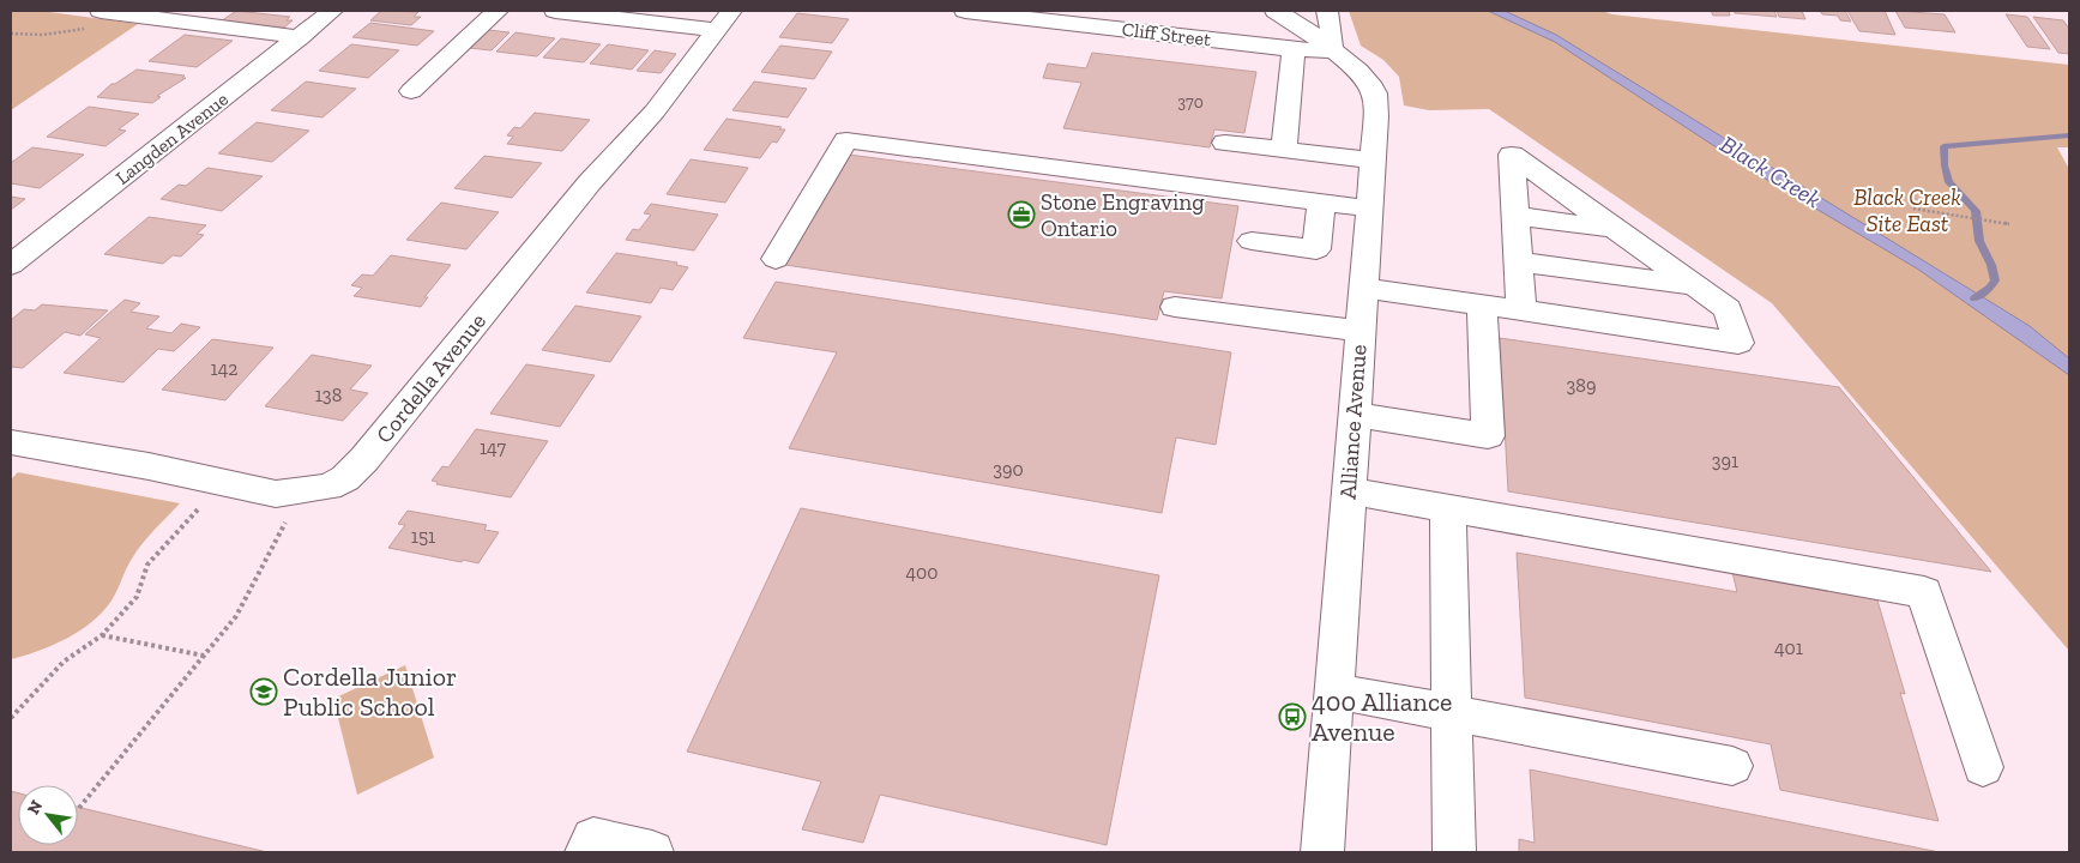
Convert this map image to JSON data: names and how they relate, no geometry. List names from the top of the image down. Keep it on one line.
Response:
{"streets":{"street":["Cliff Street","Langden Avenue","Cordella Avenue","Alliance Avenue"]},"crossings":[["Cliff Street","Alliance Avenue"]],"water":["Black Creek"],"parks":["Black Creek Site East"],"places":{"office":["Stone Engraving Ontario"],"school or university":["Cordella Junior Public School"],"bus stop":["400 Alliance Avenue"]},"house_numbers":["370","142","389","138","147","391","390","151","400","401"],"north":"top left"}
